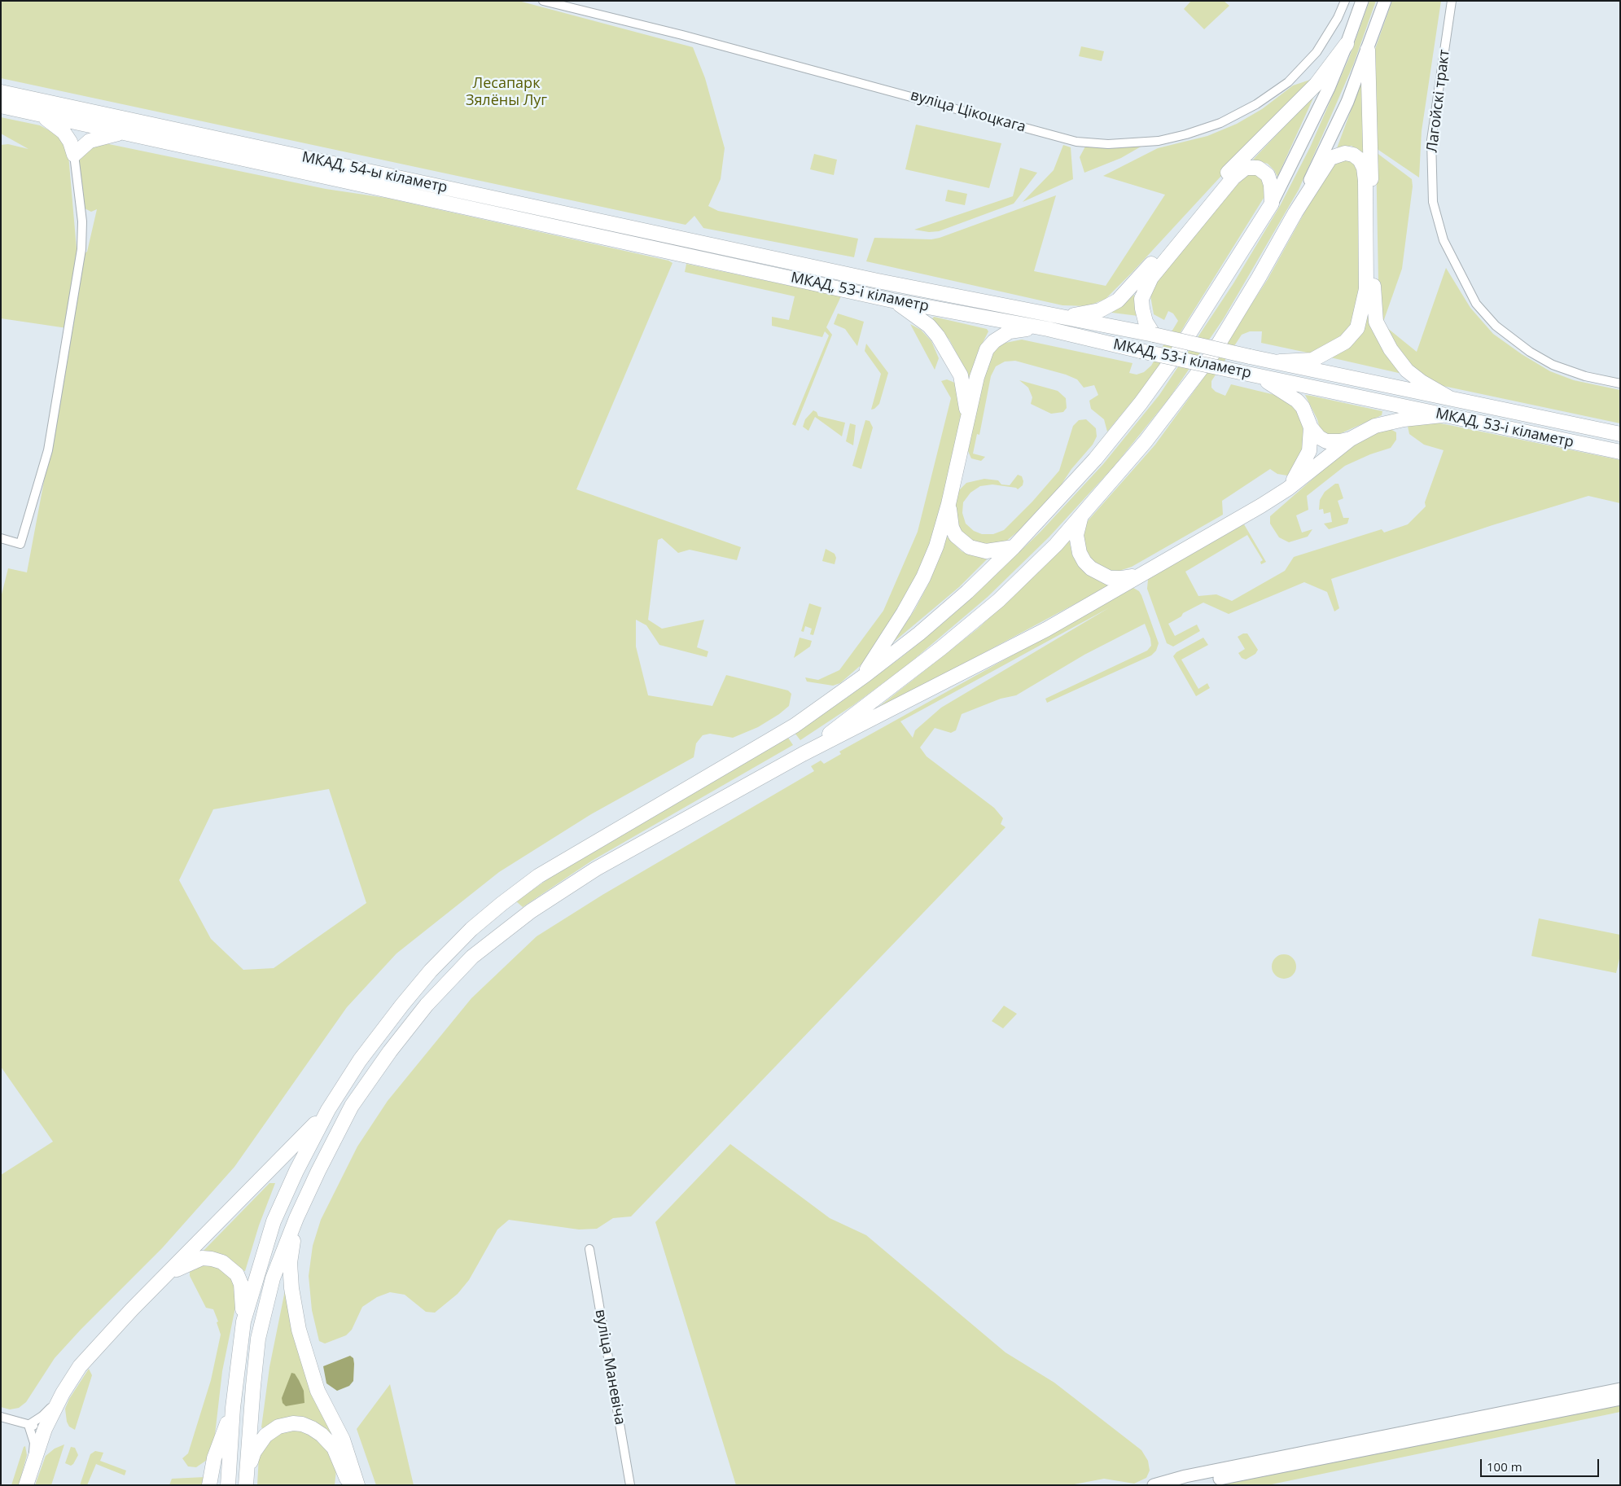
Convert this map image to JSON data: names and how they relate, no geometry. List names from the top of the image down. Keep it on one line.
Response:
{"streets":{"highway":["МКАД, 54-ы кіламетр","МКАД, 53-і кіламетр"],"street":["Лагойскі тракт","вуліца Цікоцкага","вуліца Маневіча"]},"crossings":[["МКАД, 54-ы кіламетр","МКАД, 53-і кіламетр"]],"parks":["Лесапарк Зялёны Луг"],"scale_bar":"100 m"}
